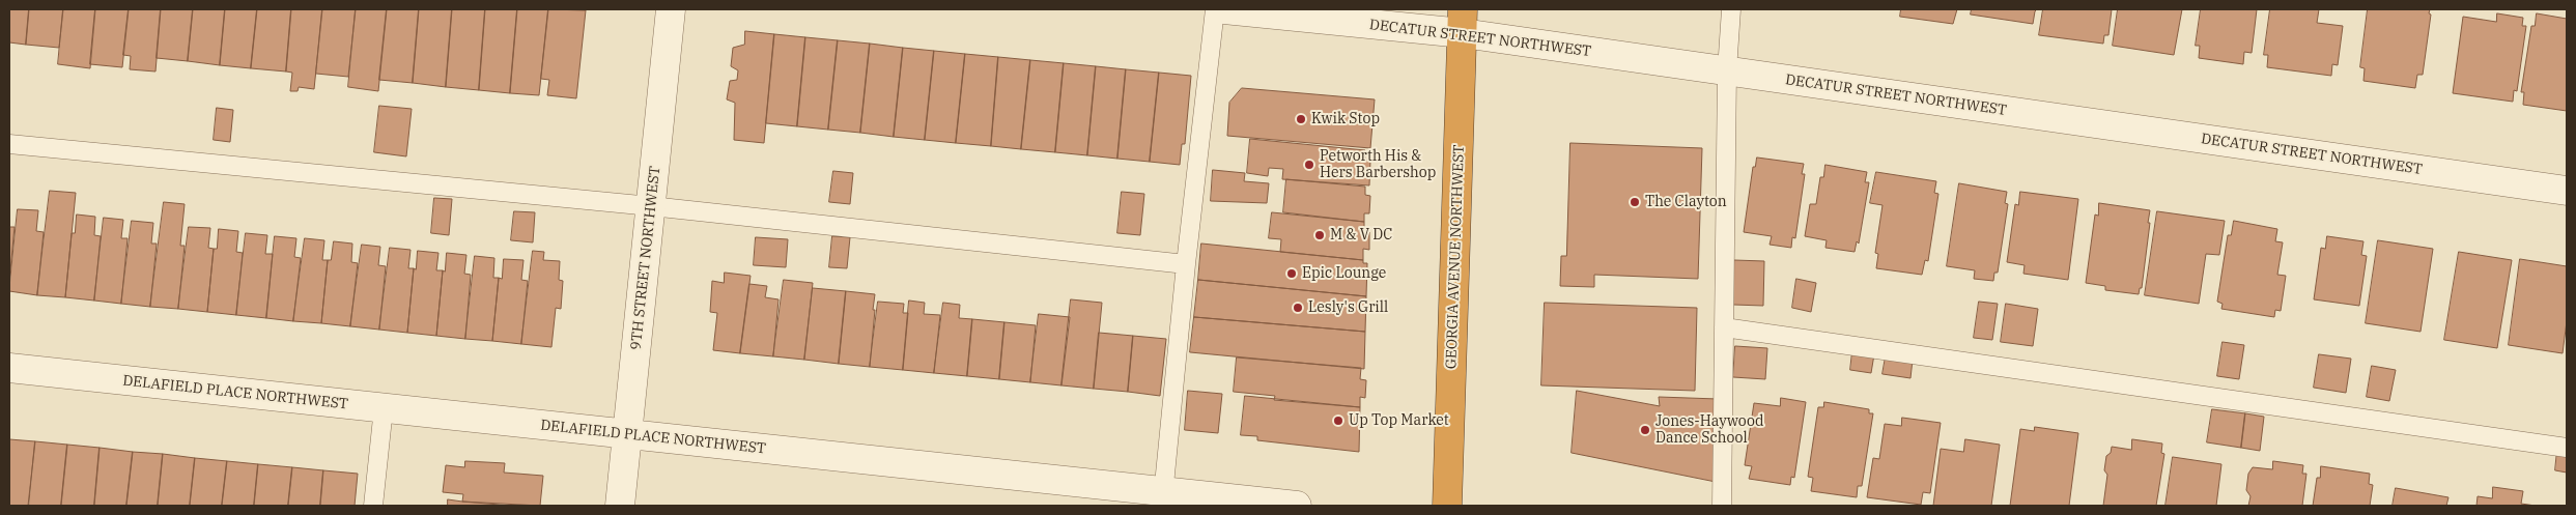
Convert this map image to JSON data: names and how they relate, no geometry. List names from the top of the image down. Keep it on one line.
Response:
{"streets":{"highway":["GEORGIA AVENUE NORTHWEST"],"street":["DECATUR STREET NORTHWEST","9TH STREET NORTHWEST","DELAFIELD PLACE NORTHWEST"]},"crossings":[["DECATUR STREET NORTHWEST","GEORGIA AVENUE NORTHWEST"],["9TH STREET NORTHWEST","DELAFIELD PLACE NORTHWEST"]],"places":["Kwik Stop","Petworth His & Hers Barbershop","The Clayton","M & V DC","Epic Lounge","Lesly's Grill","Up Top Market","Jones-Haywood Dance School"]}
